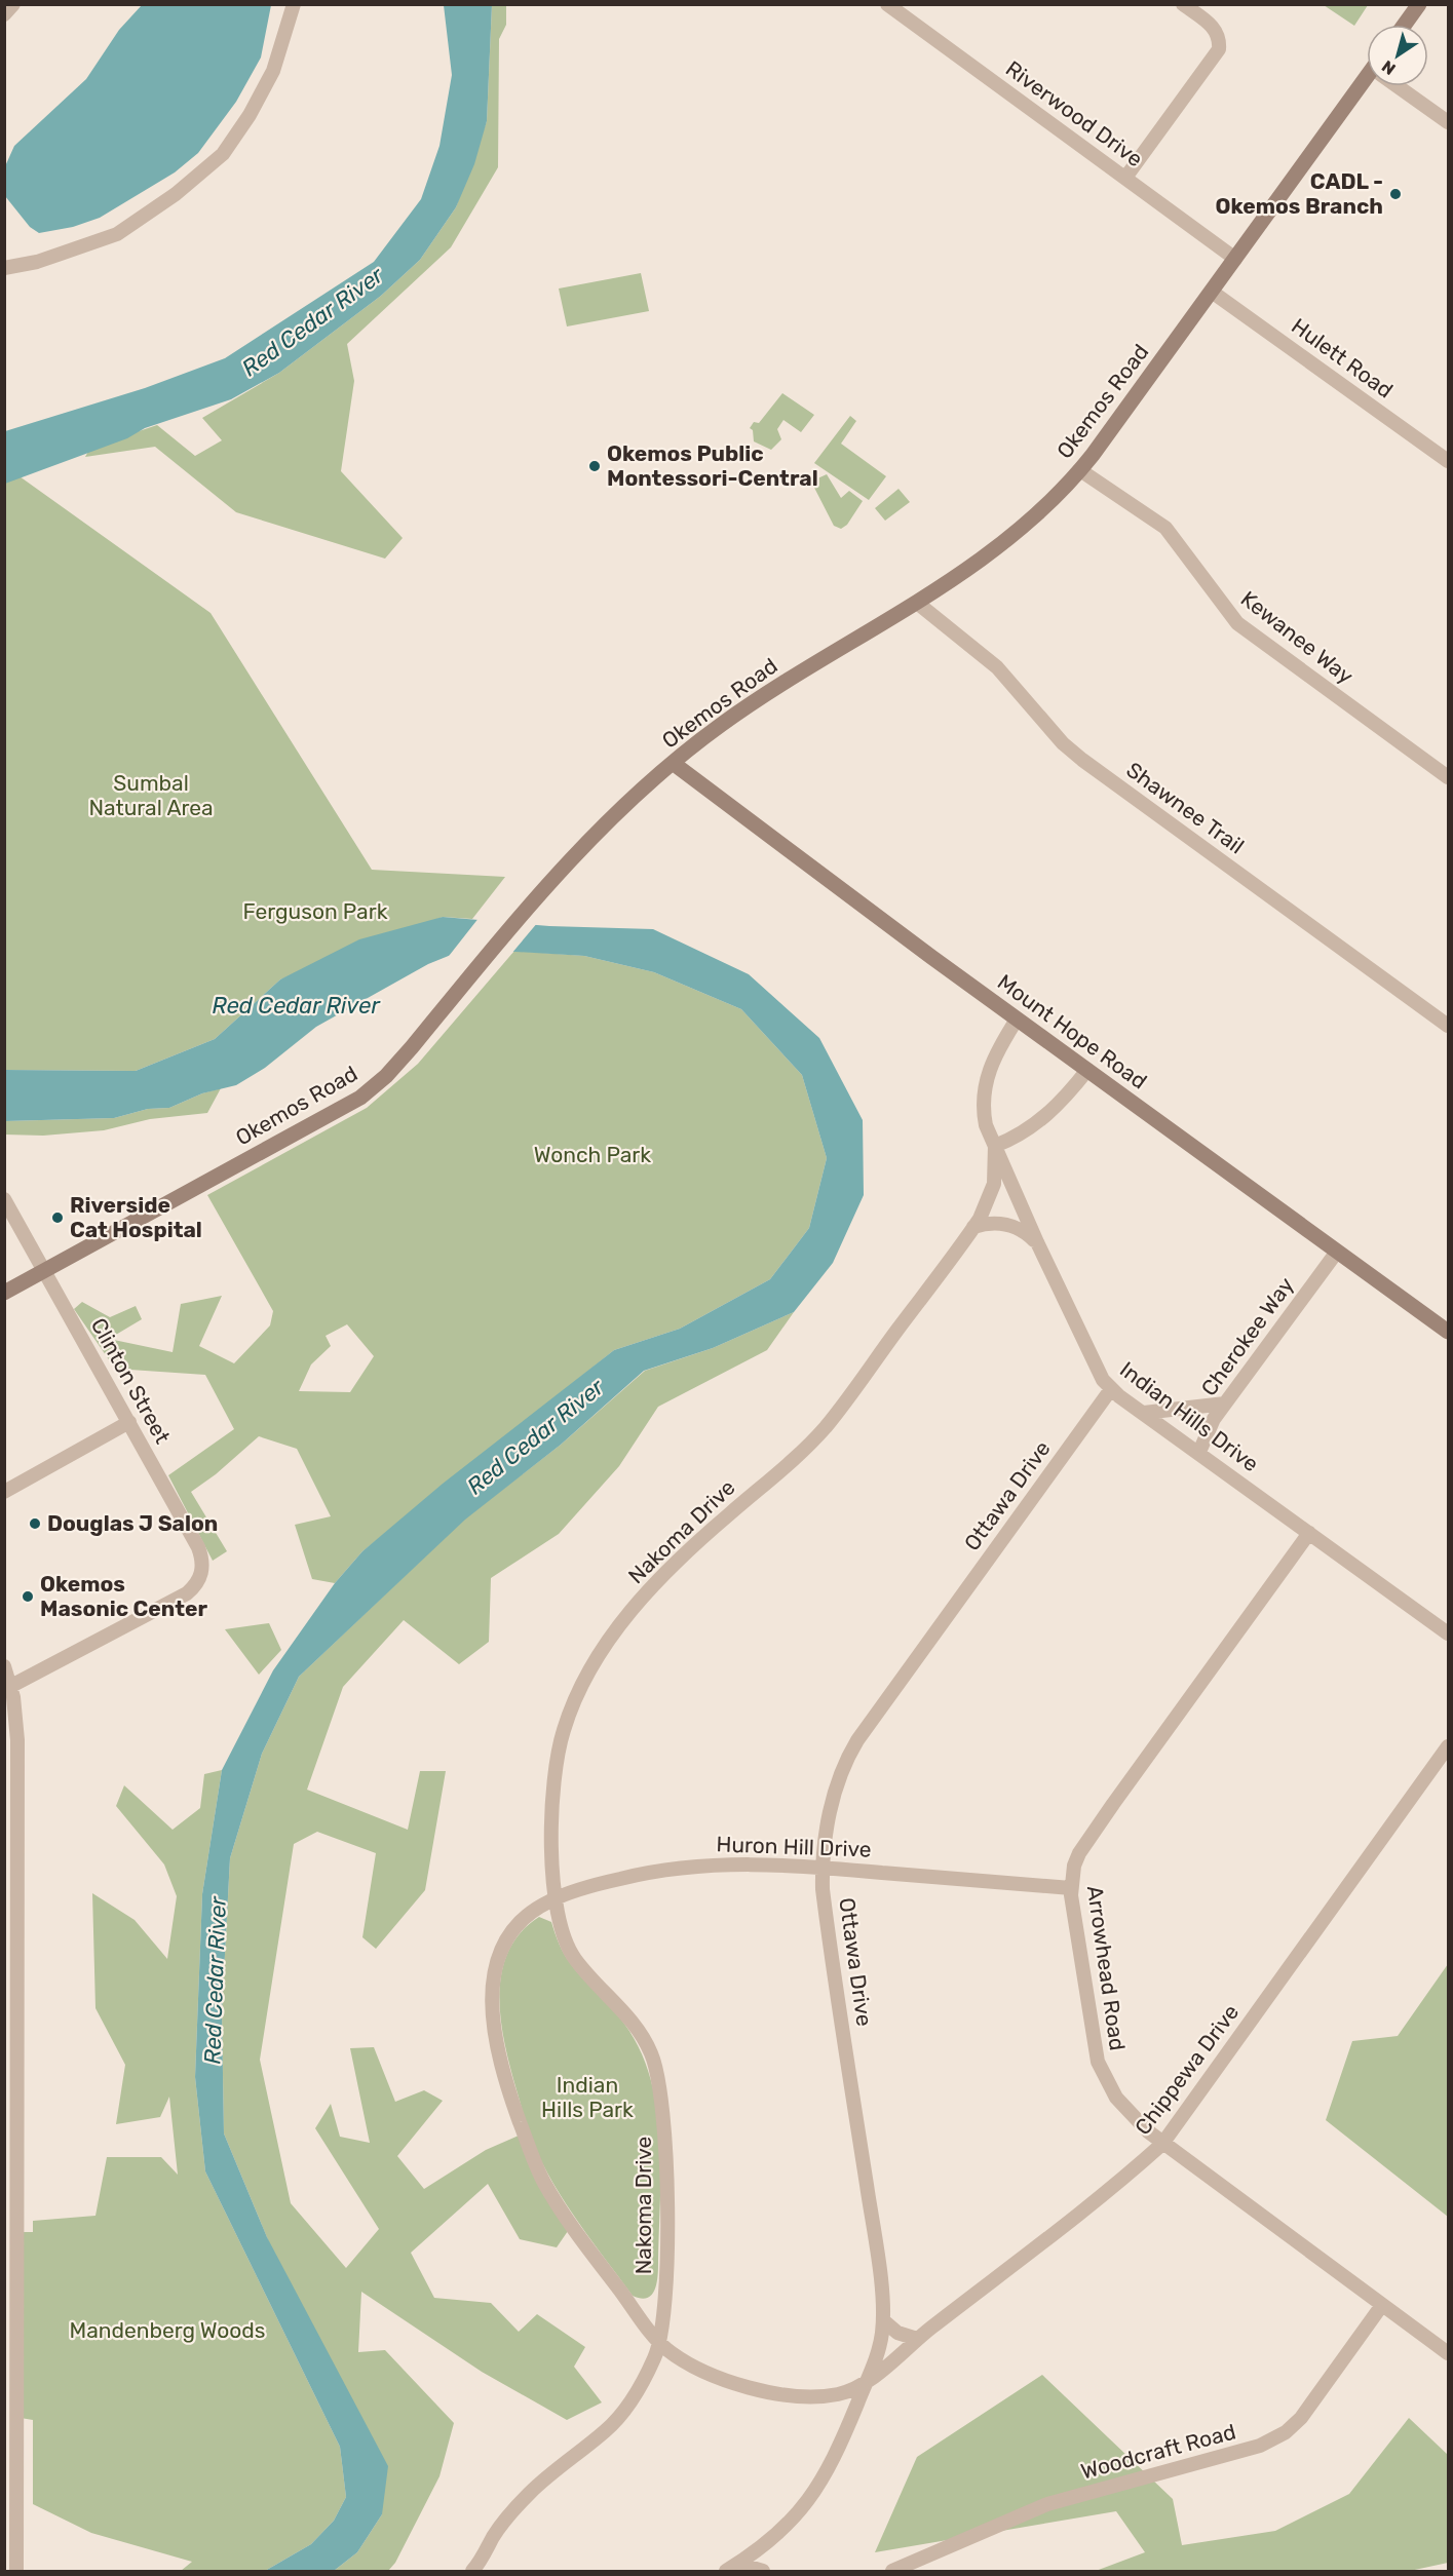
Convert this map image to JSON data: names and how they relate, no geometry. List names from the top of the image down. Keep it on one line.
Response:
{"streets":{"main road":["Okemos Road","Mount Hope Road"],"street":["Riverwood Drive","Hulett Road","Kewanee Way","Shawnee Trail","Cherokee Way","Clinton Street","Indian Hills Drive","Ottawa Drive","Nakoma Drive","Huron Hill Drive","Arrowhead Road","Chippewa Drive","Woodcraft Road"]},"crossings":[["Riverwood Drive","Okemos Road"],["Hulett Road","Okemos Road"],["Okemos Road","Kewanee Way"],["Okemos Road","Shawnee Trail"],["Okemos Road","Mount Hope Road"],["Okemos Road","Clinton Street"],["Mount Hope Road","Cherokee Way"],["Mount Hope Road","Indian Hills Drive"],["Cherokee Way","Indian Hills Drive"],["Indian Hills Drive","Ottawa Drive"],["Indian Hills Drive","Nakoma Drive"],["Indian Hills Drive","Arrowhead Road"],["Ottawa Drive","Huron Hill Drive"],["Ottawa Drive","Chippewa Drive"],["Nakoma Drive","Huron Hill Drive"],["Huron Hill Drive","Arrowhead Road"],["Huron Hill Drive","Chippewa Drive"],["Arrowhead Road","Chippewa Drive"],["Arrowhead Road","Woodcraft Road"]],"water":["Red Cedar River"],"parks":["Sumbal Natural Area","Ferguson Park","Wonch Park","Indian Hills Park","Mandenberg Woods"],"places":["CADL - Okemos Branch","Okemos Public Montessori-Central","Riverside Cat Hospital","Douglas J Salon","Okemos Masonic Center"],"north":"bottom left"}
